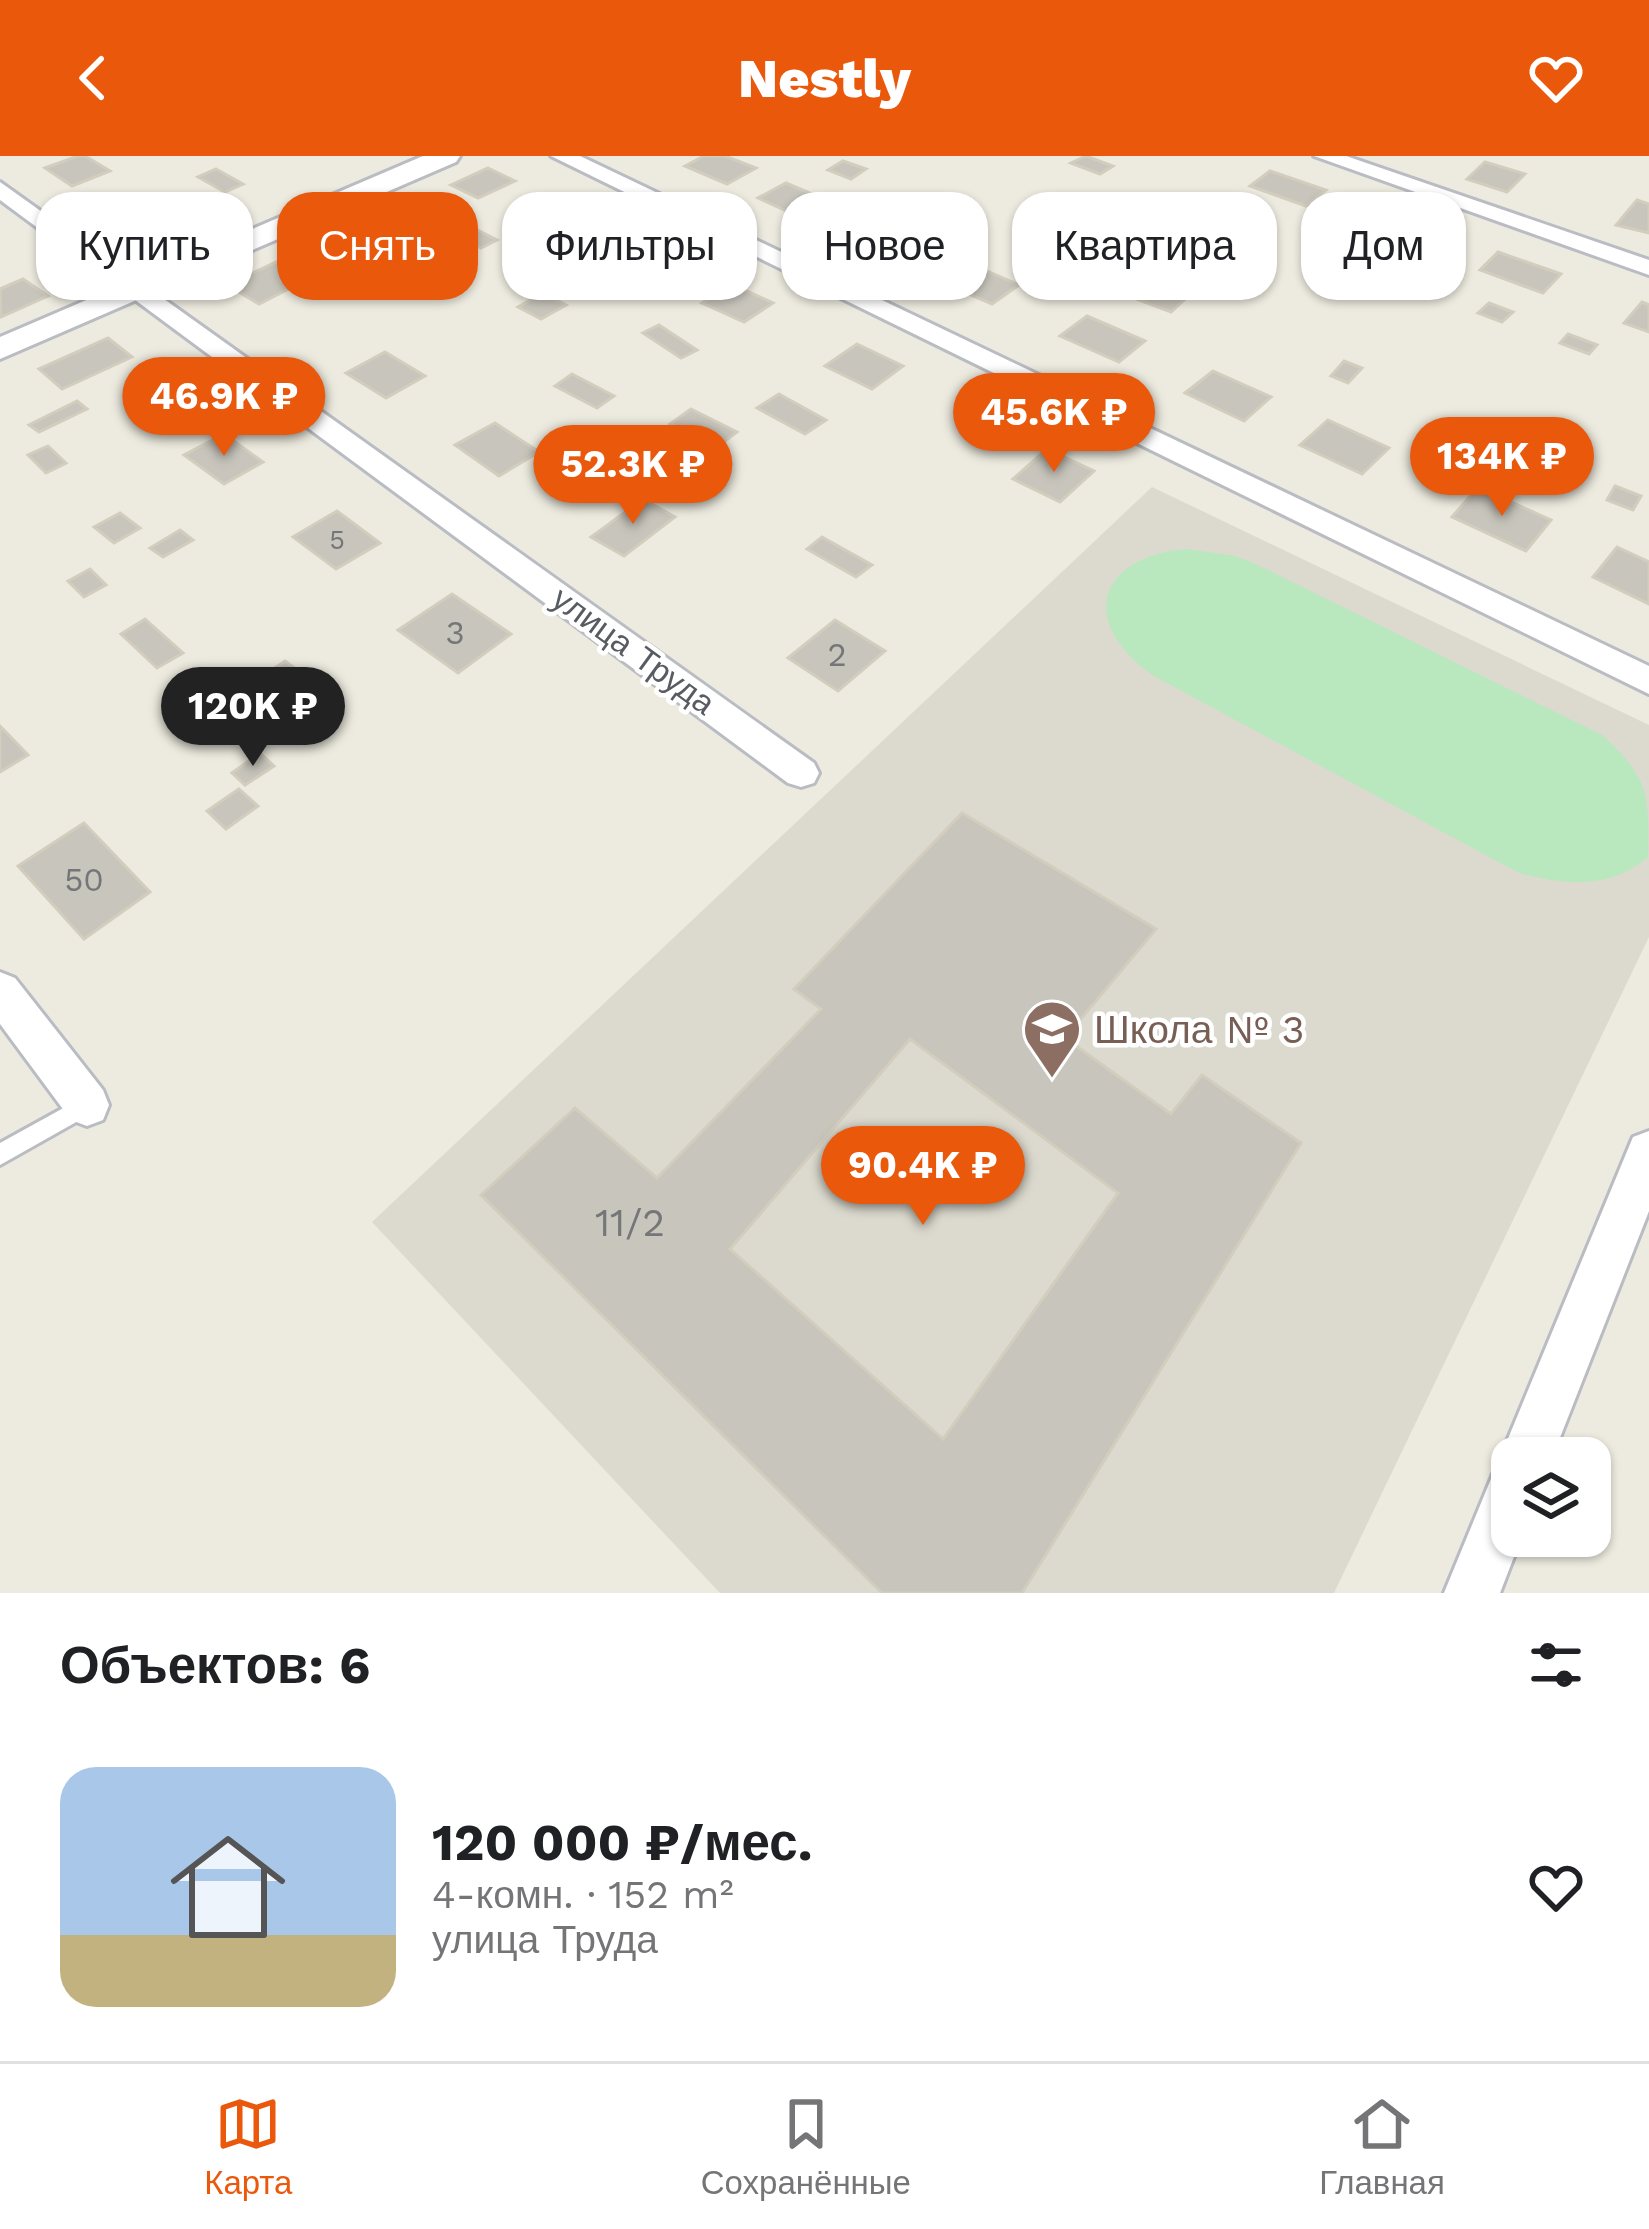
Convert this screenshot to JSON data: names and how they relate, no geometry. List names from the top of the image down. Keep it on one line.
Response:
{"streets":{"street":["улица Труда"]},"places":{"school or university":["Школа № 3"]},"house_numbers":["5","3","2","50","11/2"],"page":{"header":"Nestly","chip":["Купить","Снять","Фильтры","Новое","Квартира","Дом"],"price":["46.9K ₽","45.6K ₽","134K ₽","52.3K ₽","120K ₽","90.4K ₽"],"heading":"Объектов: 6","list":[{"name":"120 000 ₽/мес.","note":"4-комн. · 152 m² · улица Труда"}],"tabs":["Карта","Сохранённые","Главная"]}}
